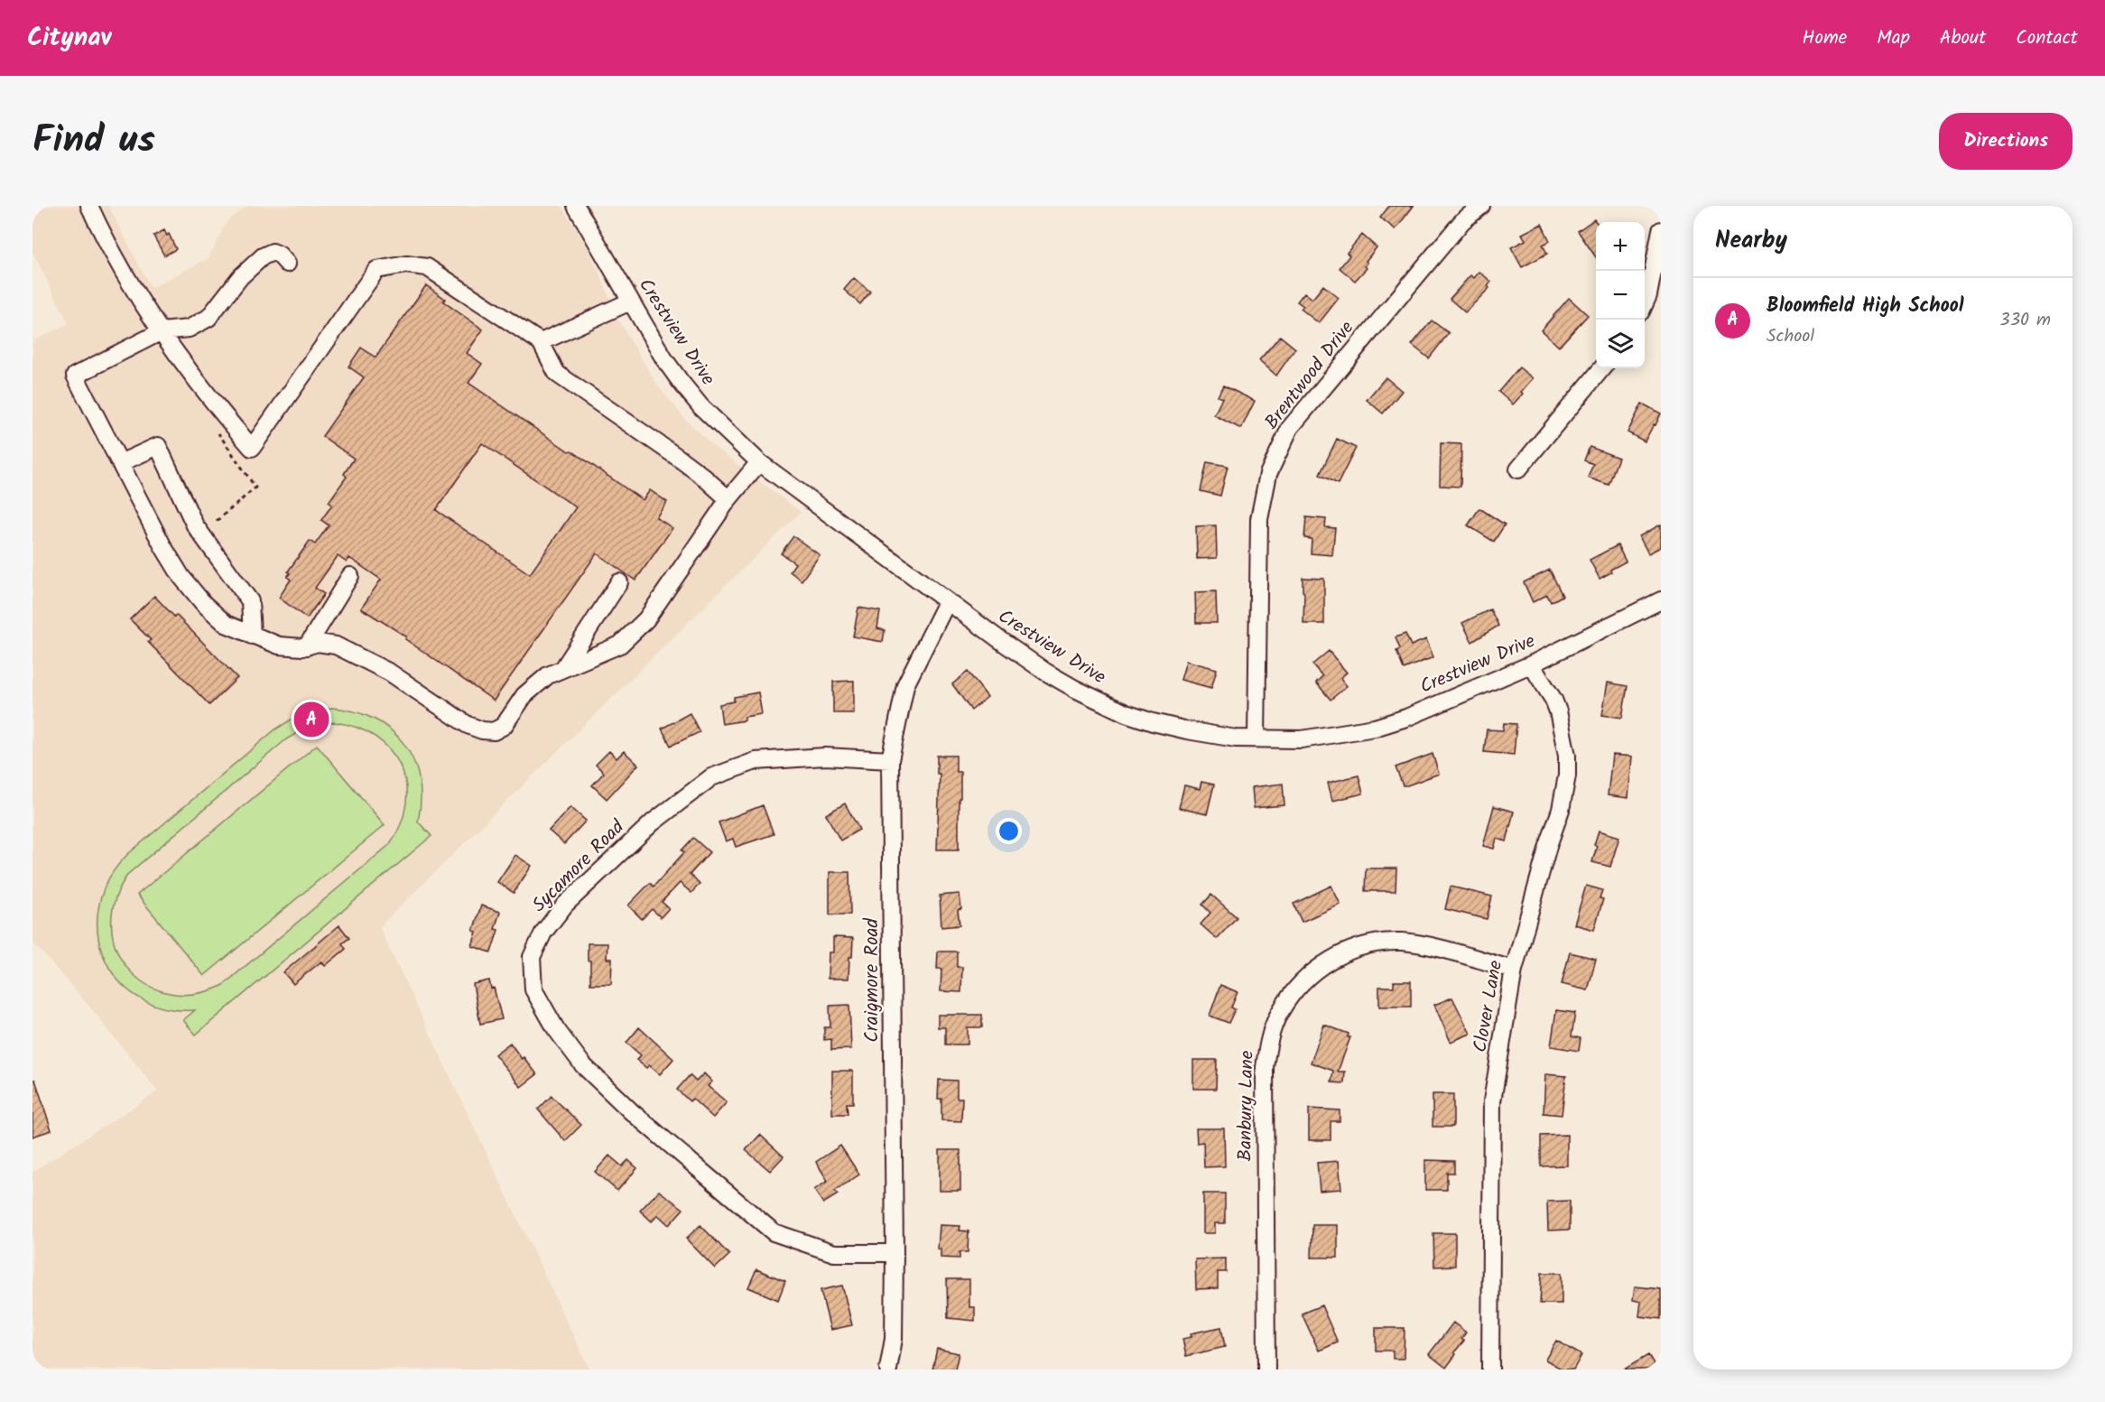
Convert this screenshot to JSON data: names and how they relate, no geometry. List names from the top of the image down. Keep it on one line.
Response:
{"streets":{"street":["Crestview Drive","Brentwood Drive","Sycamore Road","Craigmore Road","Clover Lane","Banbury Lane"]},"crossings":[["Crestview Drive","Brentwood Drive"],["Crestview Drive","Craigmore Road"],["Crestview Drive","Clover Lane"],["Sycamore Road","Craigmore Road"],["Clover Lane","Banbury Lane"]],"page":{"header":"Citynav","nav":["Home","Map","About","Contact"],"title":"Find us","buttons":"Directions","heading":"Nearby","map_buttons":["+","−"],"list":[{"mark":"A","name":"Bloomfield High School","note":"School","value":"330 m"}],"pins":"A"}}
